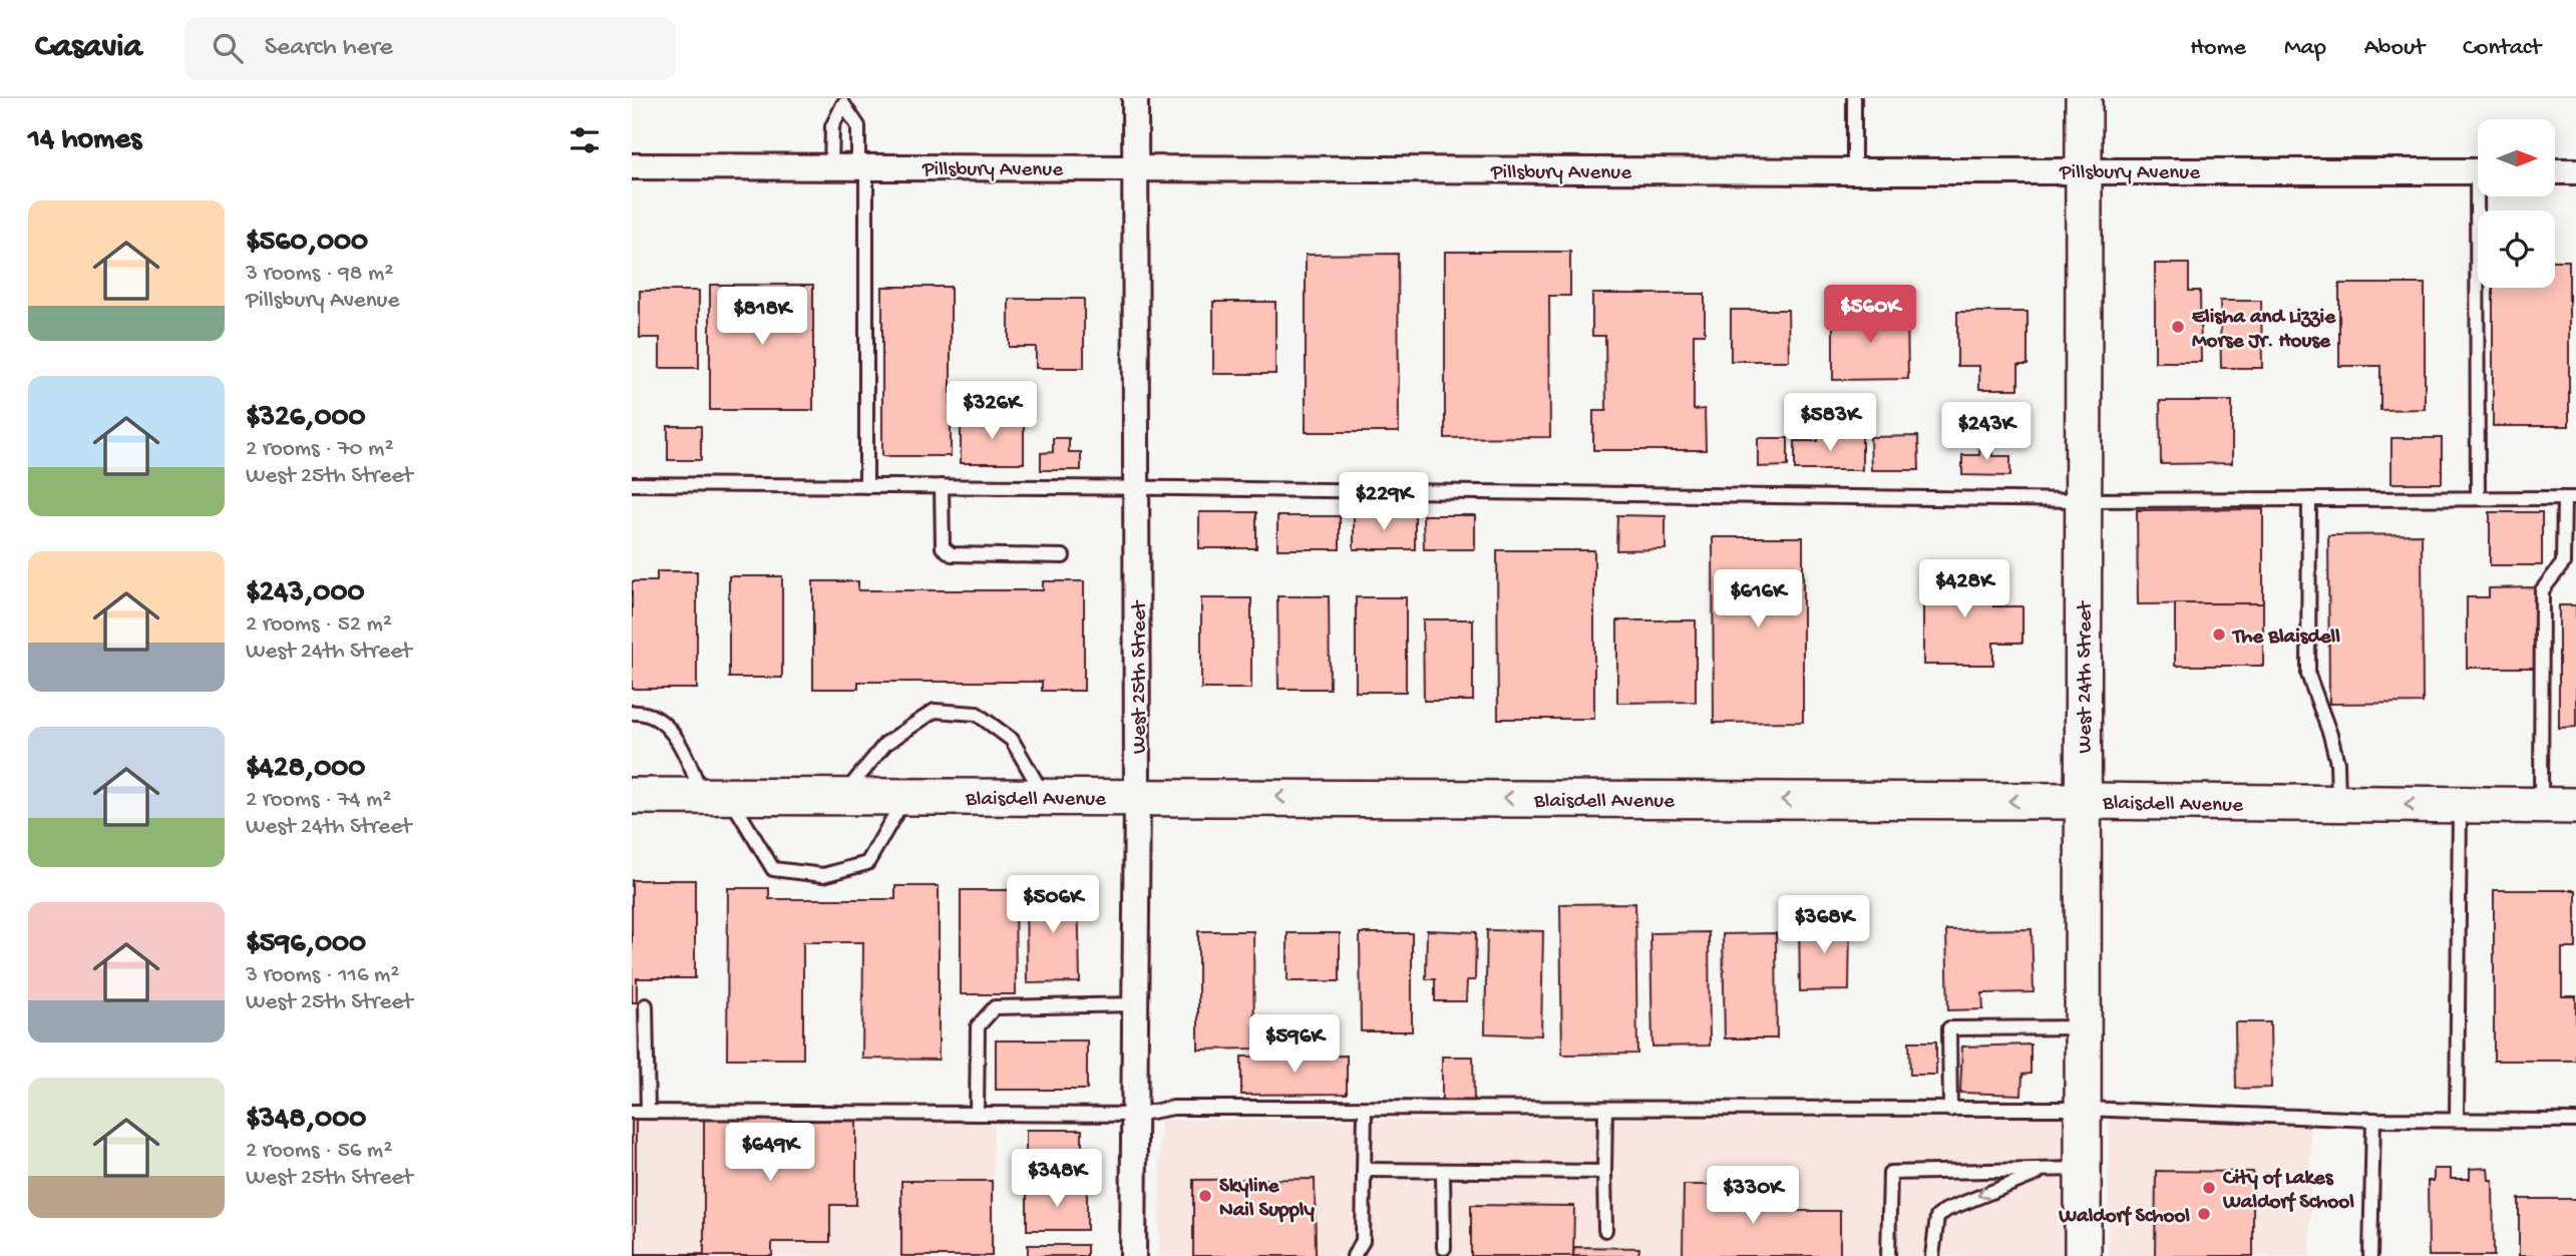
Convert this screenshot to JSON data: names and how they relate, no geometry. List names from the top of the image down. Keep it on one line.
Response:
{"streets":{"street":["Pillsbury Avenue","West 25th Street","West 24th Street","Blaisdell Avenue"]},"crossings":[["Pillsbury Avenue","West 25th Street"],["Pillsbury Avenue","West 24th Street"],["West 25th Street","Blaisdell Avenue"],["West 24th Street","Blaisdell Avenue"]],"one_way":["Blaisdell Avenue"],"places":["Elisha and Lizzie Morse Jr. House","The Blaisdell","City of Lakes Waldorf School","Skyline Nail Supply","Waldorf School"],"north":"right","page":{"header":"Casavia","search":"Search here","nav":["Home","Map","About","Contact"],"heading":"14 homes","list":[{"name":"$560,000","note":"3 rooms · 98 m² · Pillsbury Avenue"},{"name":"$326,000","note":"2 rooms · 70 m² · West 25th Street"},{"name":"$243,000","note":"2 rooms · 52 m² · West 24th Street"},{"name":"$428,000","note":"2 rooms · 74 m² · West 24th Street"},{"name":"$596,000","note":"3 rooms · 116 m² · West 25th Street"},{"name":"$348,000","note":"2 rooms · 56 m² · West 25th Street"}],"price":["$560K","$818K","$326K","$583K","$243K","$229K","$428K","$616K","$506K","$368K","$596K","$649K","$348K","$330K"]}}
